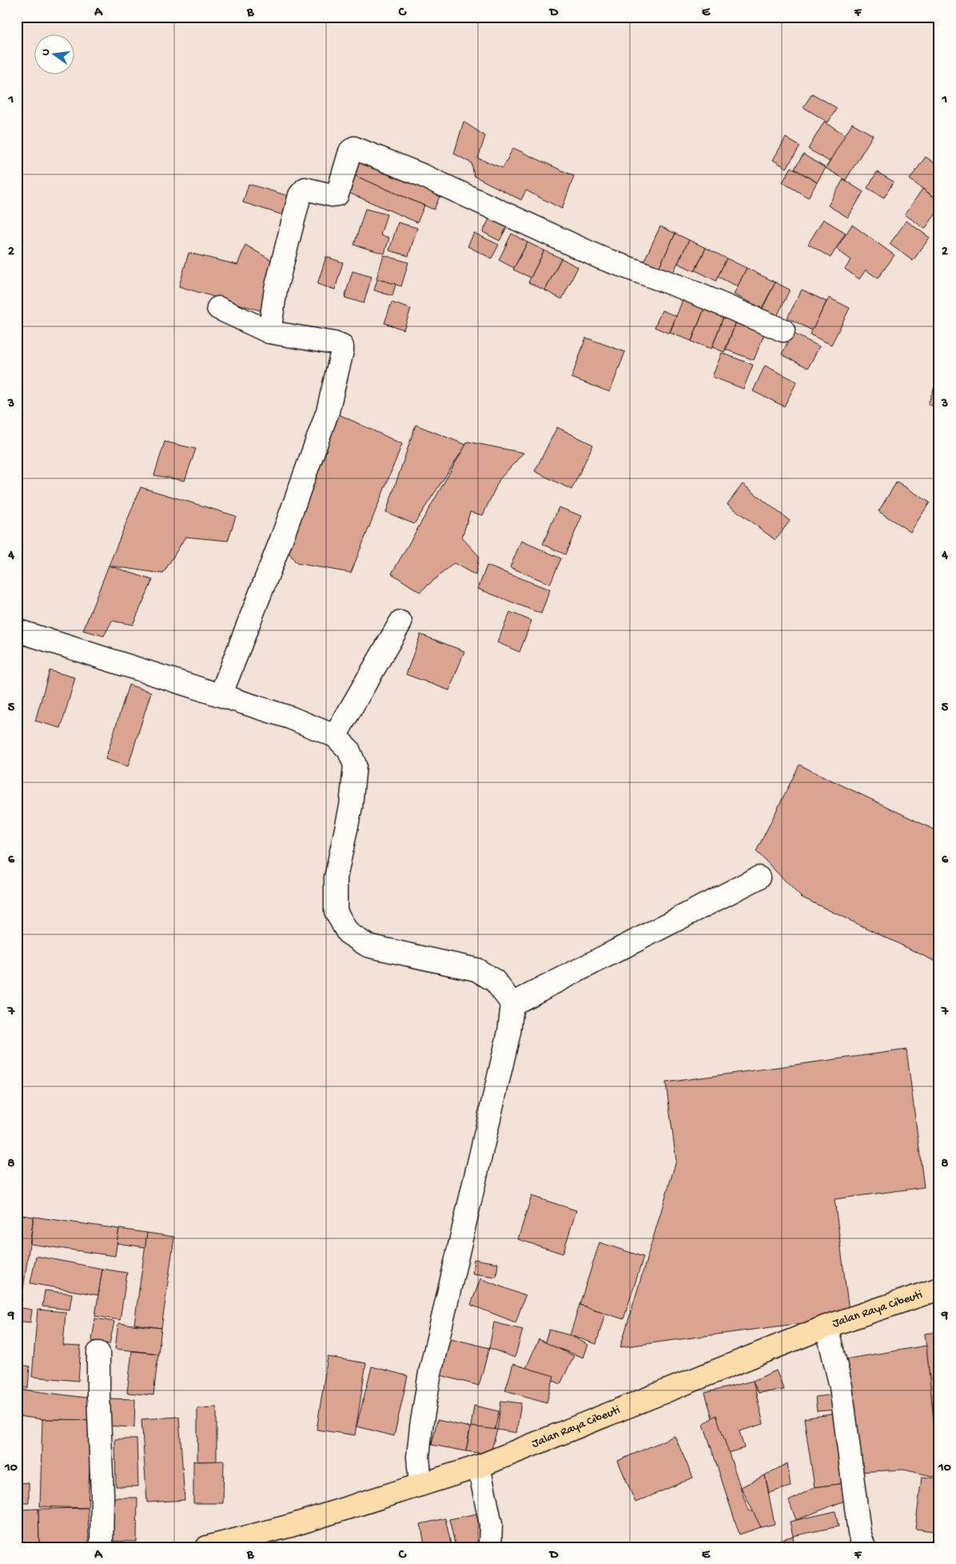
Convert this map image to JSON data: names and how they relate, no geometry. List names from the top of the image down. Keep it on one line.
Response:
{"streets":{"main road":["Jalan Raya Cibeuti"]},"north":"left","grid":{"columns":["A","B","C","D","E","F"],"rows":["1","2","3","4","5","6","7","8","9","10"]}}
